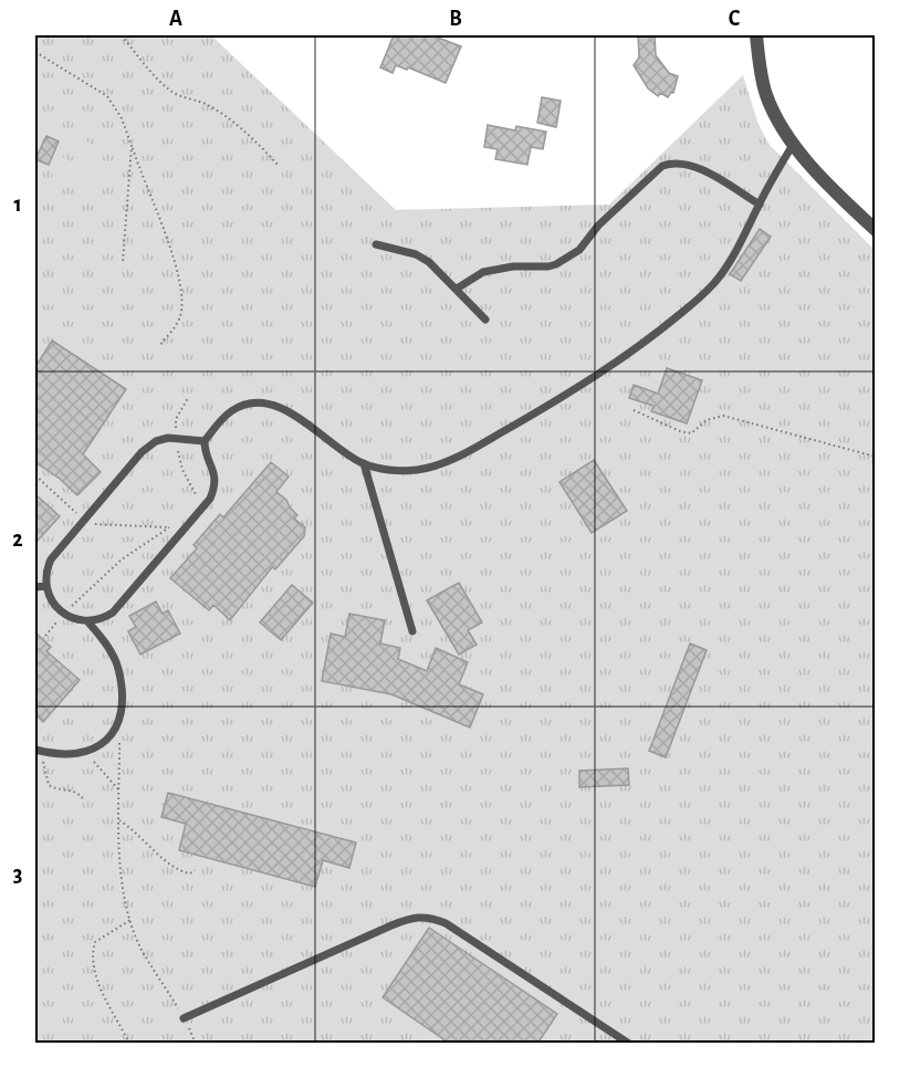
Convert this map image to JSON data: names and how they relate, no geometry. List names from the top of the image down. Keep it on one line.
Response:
{"grid":{"columns":["A","B","C"],"rows":["1","2","3"]}}
